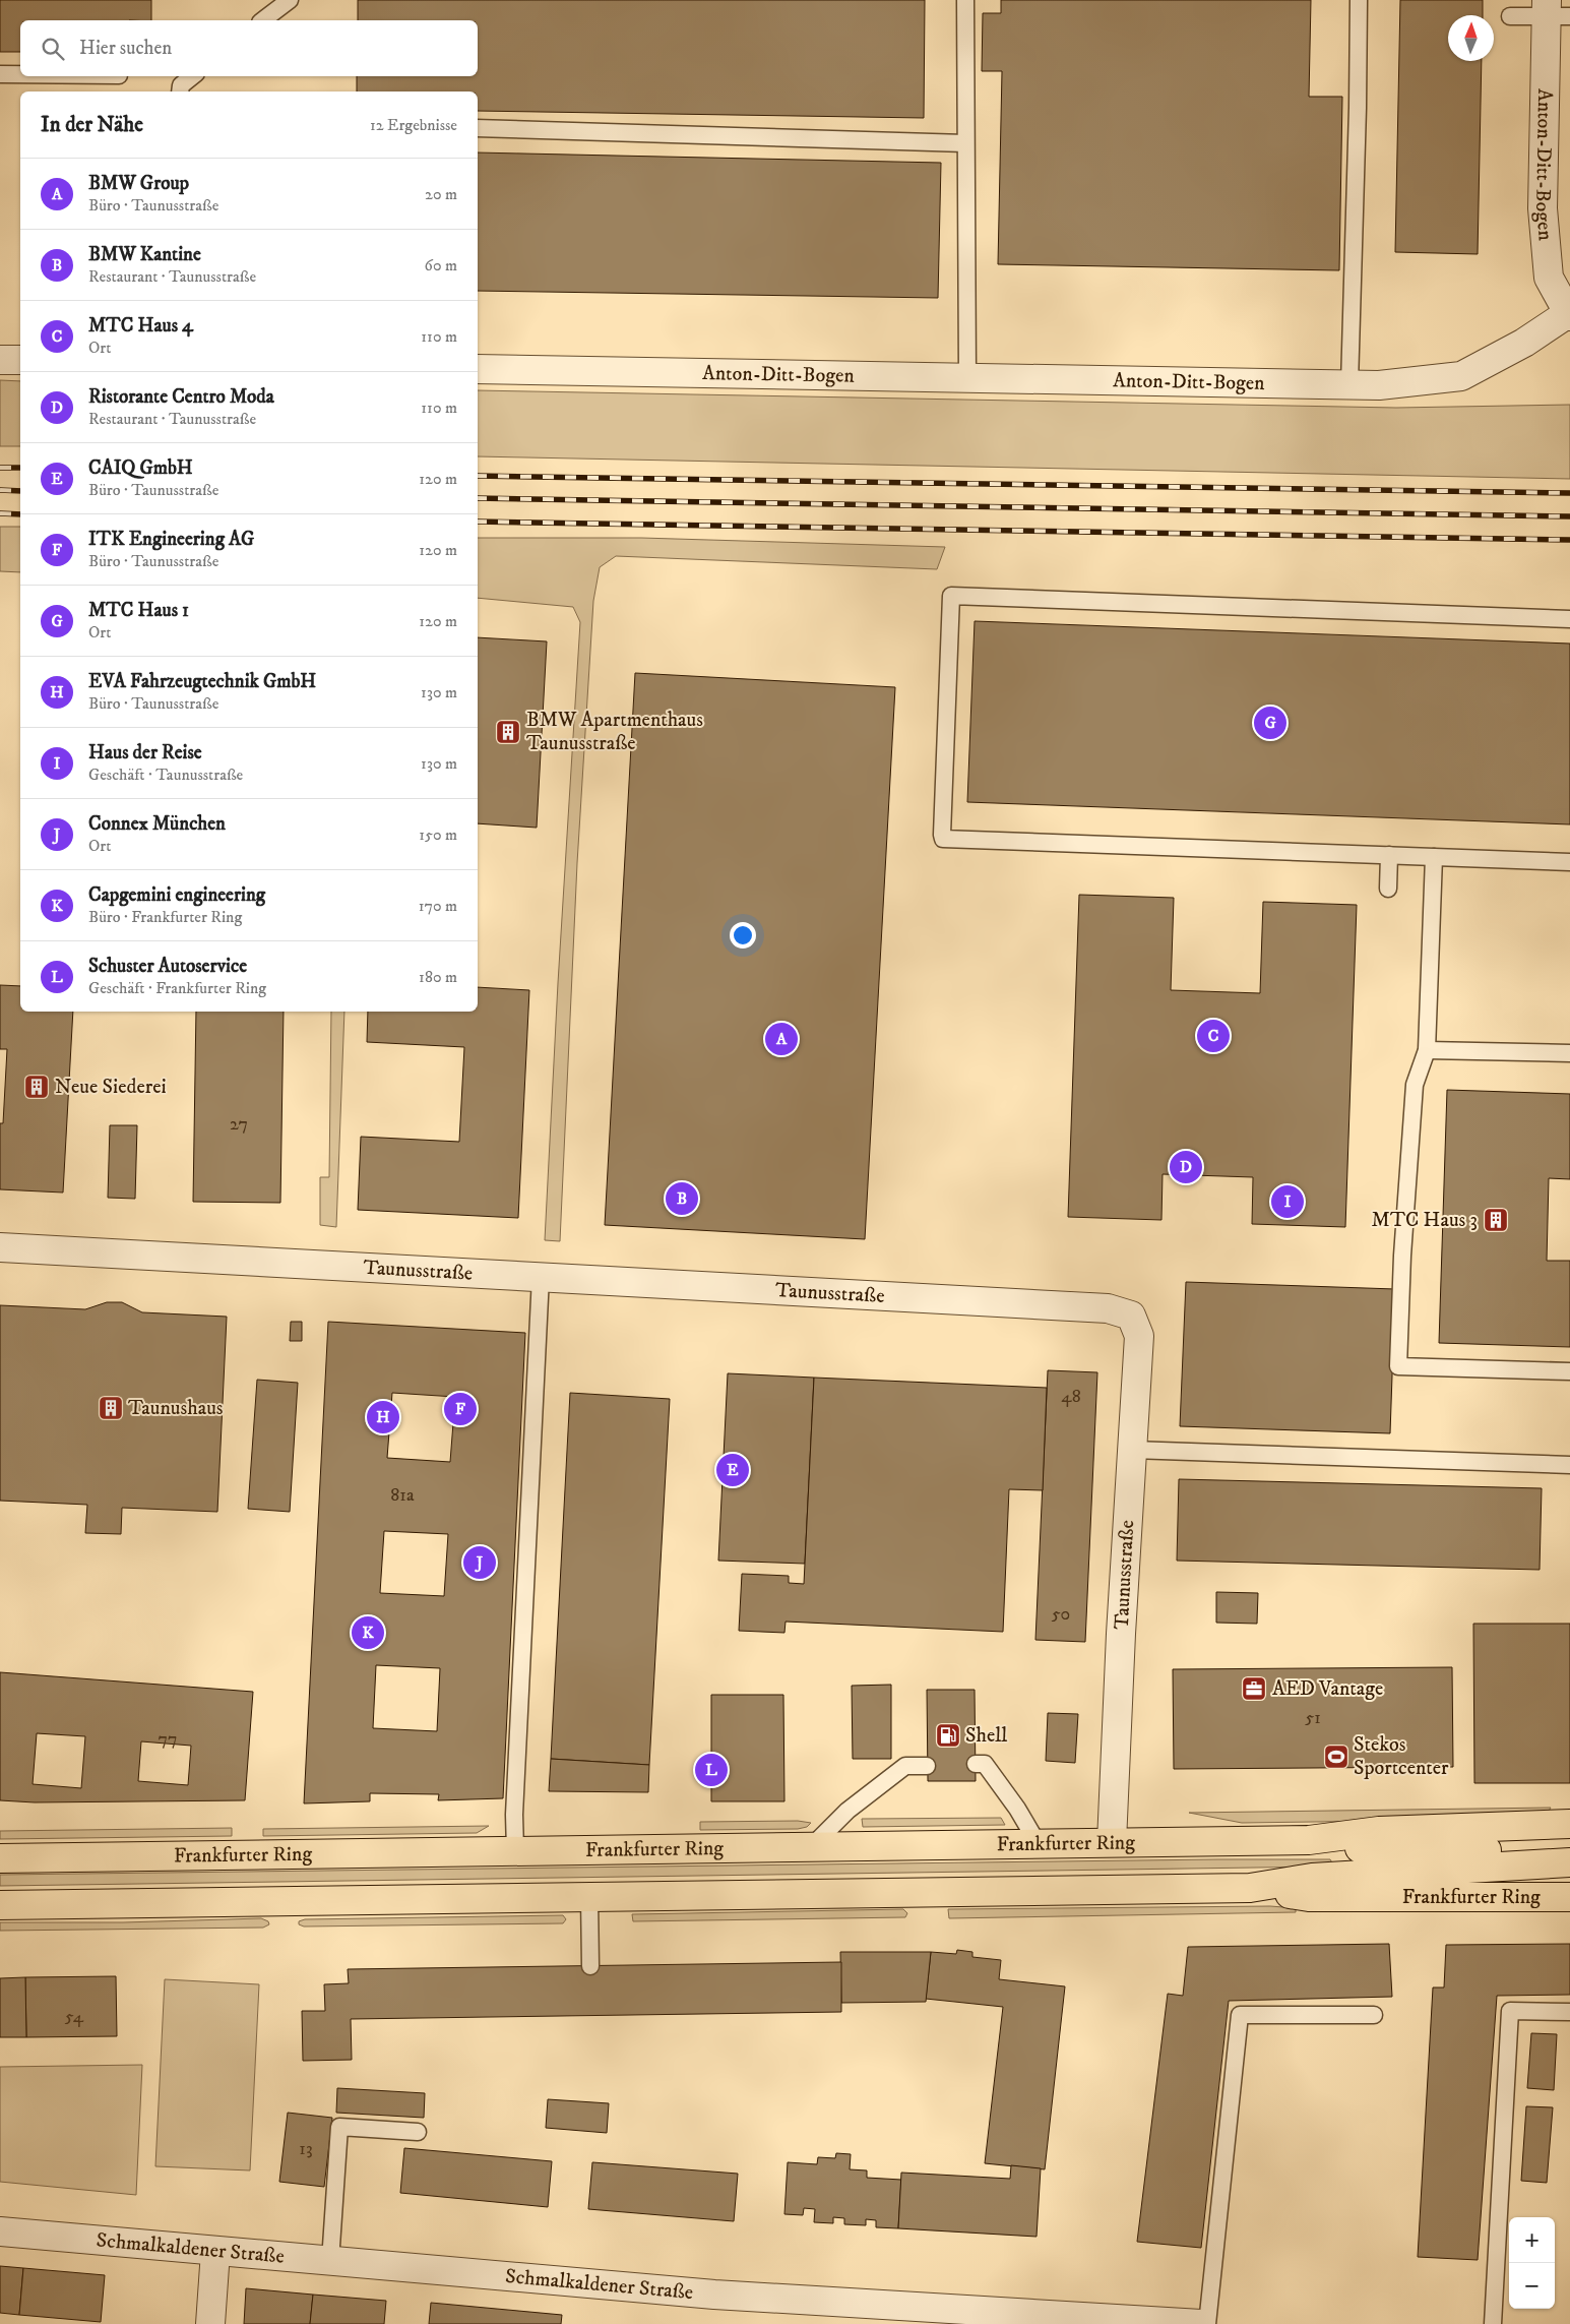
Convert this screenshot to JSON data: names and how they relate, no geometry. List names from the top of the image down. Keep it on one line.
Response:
{"streets":{"main road":["Frankfurter Ring"],"street":["Anton-Ditt-Bogen","Taunusstraße","Schmalkaldener Straße"]},"crossings":[["Taunusstraße","Frankfurter Ring"]],"places":{"building":["BMW Apartmenthaus Taunusstraße","Neue Siederei","MTC Haus 3","Taunushaus"],"office":["AED Vantage"],"fuel station":["Shell"],"sports":["Stekos Sportcenter"]},"house_numbers":["27","48","81a","50","51","77","54","13"],"north":"top","page":{"search":"Hier suchen","heading":["In der Nähe","12 Ergebnisse"],"list":[{"mark":"A","name":"BMW Group","note":"Büro · Taunusstraße","value":"20 m"},{"mark":"B","name":"BMW Kantine","note":"Restaurant · Taunusstraße","value":"60 m"},{"mark":"C","name":"MTC Haus 4","note":"Ort","value":"110 m"},{"mark":"D","name":"Ristorante Centro Moda","note":"Restaurant · Taunusstraße","value":"110 m"},{"mark":"E","name":"CAIQ GmbH","note":"Büro · Taunusstraße","value":"120 m"},{"mark":"F","name":"ITK Engineering AG","note":"Büro · Taunusstraße","value":"120 m"},{"mark":"G","name":"MTC Haus 1","note":"Ort","value":"120 m"},{"mark":"H","name":"EVA Fahrzeugtechnik GmbH","note":"Büro · Taunusstraße","value":"130 m"},{"mark":"I","name":"Haus der Reise","note":"Geschäft · Taunusstraße","value":"130 m"},{"mark":"J","name":"Connex München","note":"Ort","value":"150 m"},{"mark":"K","name":"Capgemini engineering","note":"Büro · Frankfurter Ring","value":"170 m"},{"mark":"L","name":"Schuster Autoservice","note":"Geschäft · Frankfurter Ring","value":"180 m"}],"pins":["G","C","A","D","B","I","F","H","E","J","K","L"],"map_buttons":["+","−"]}}
